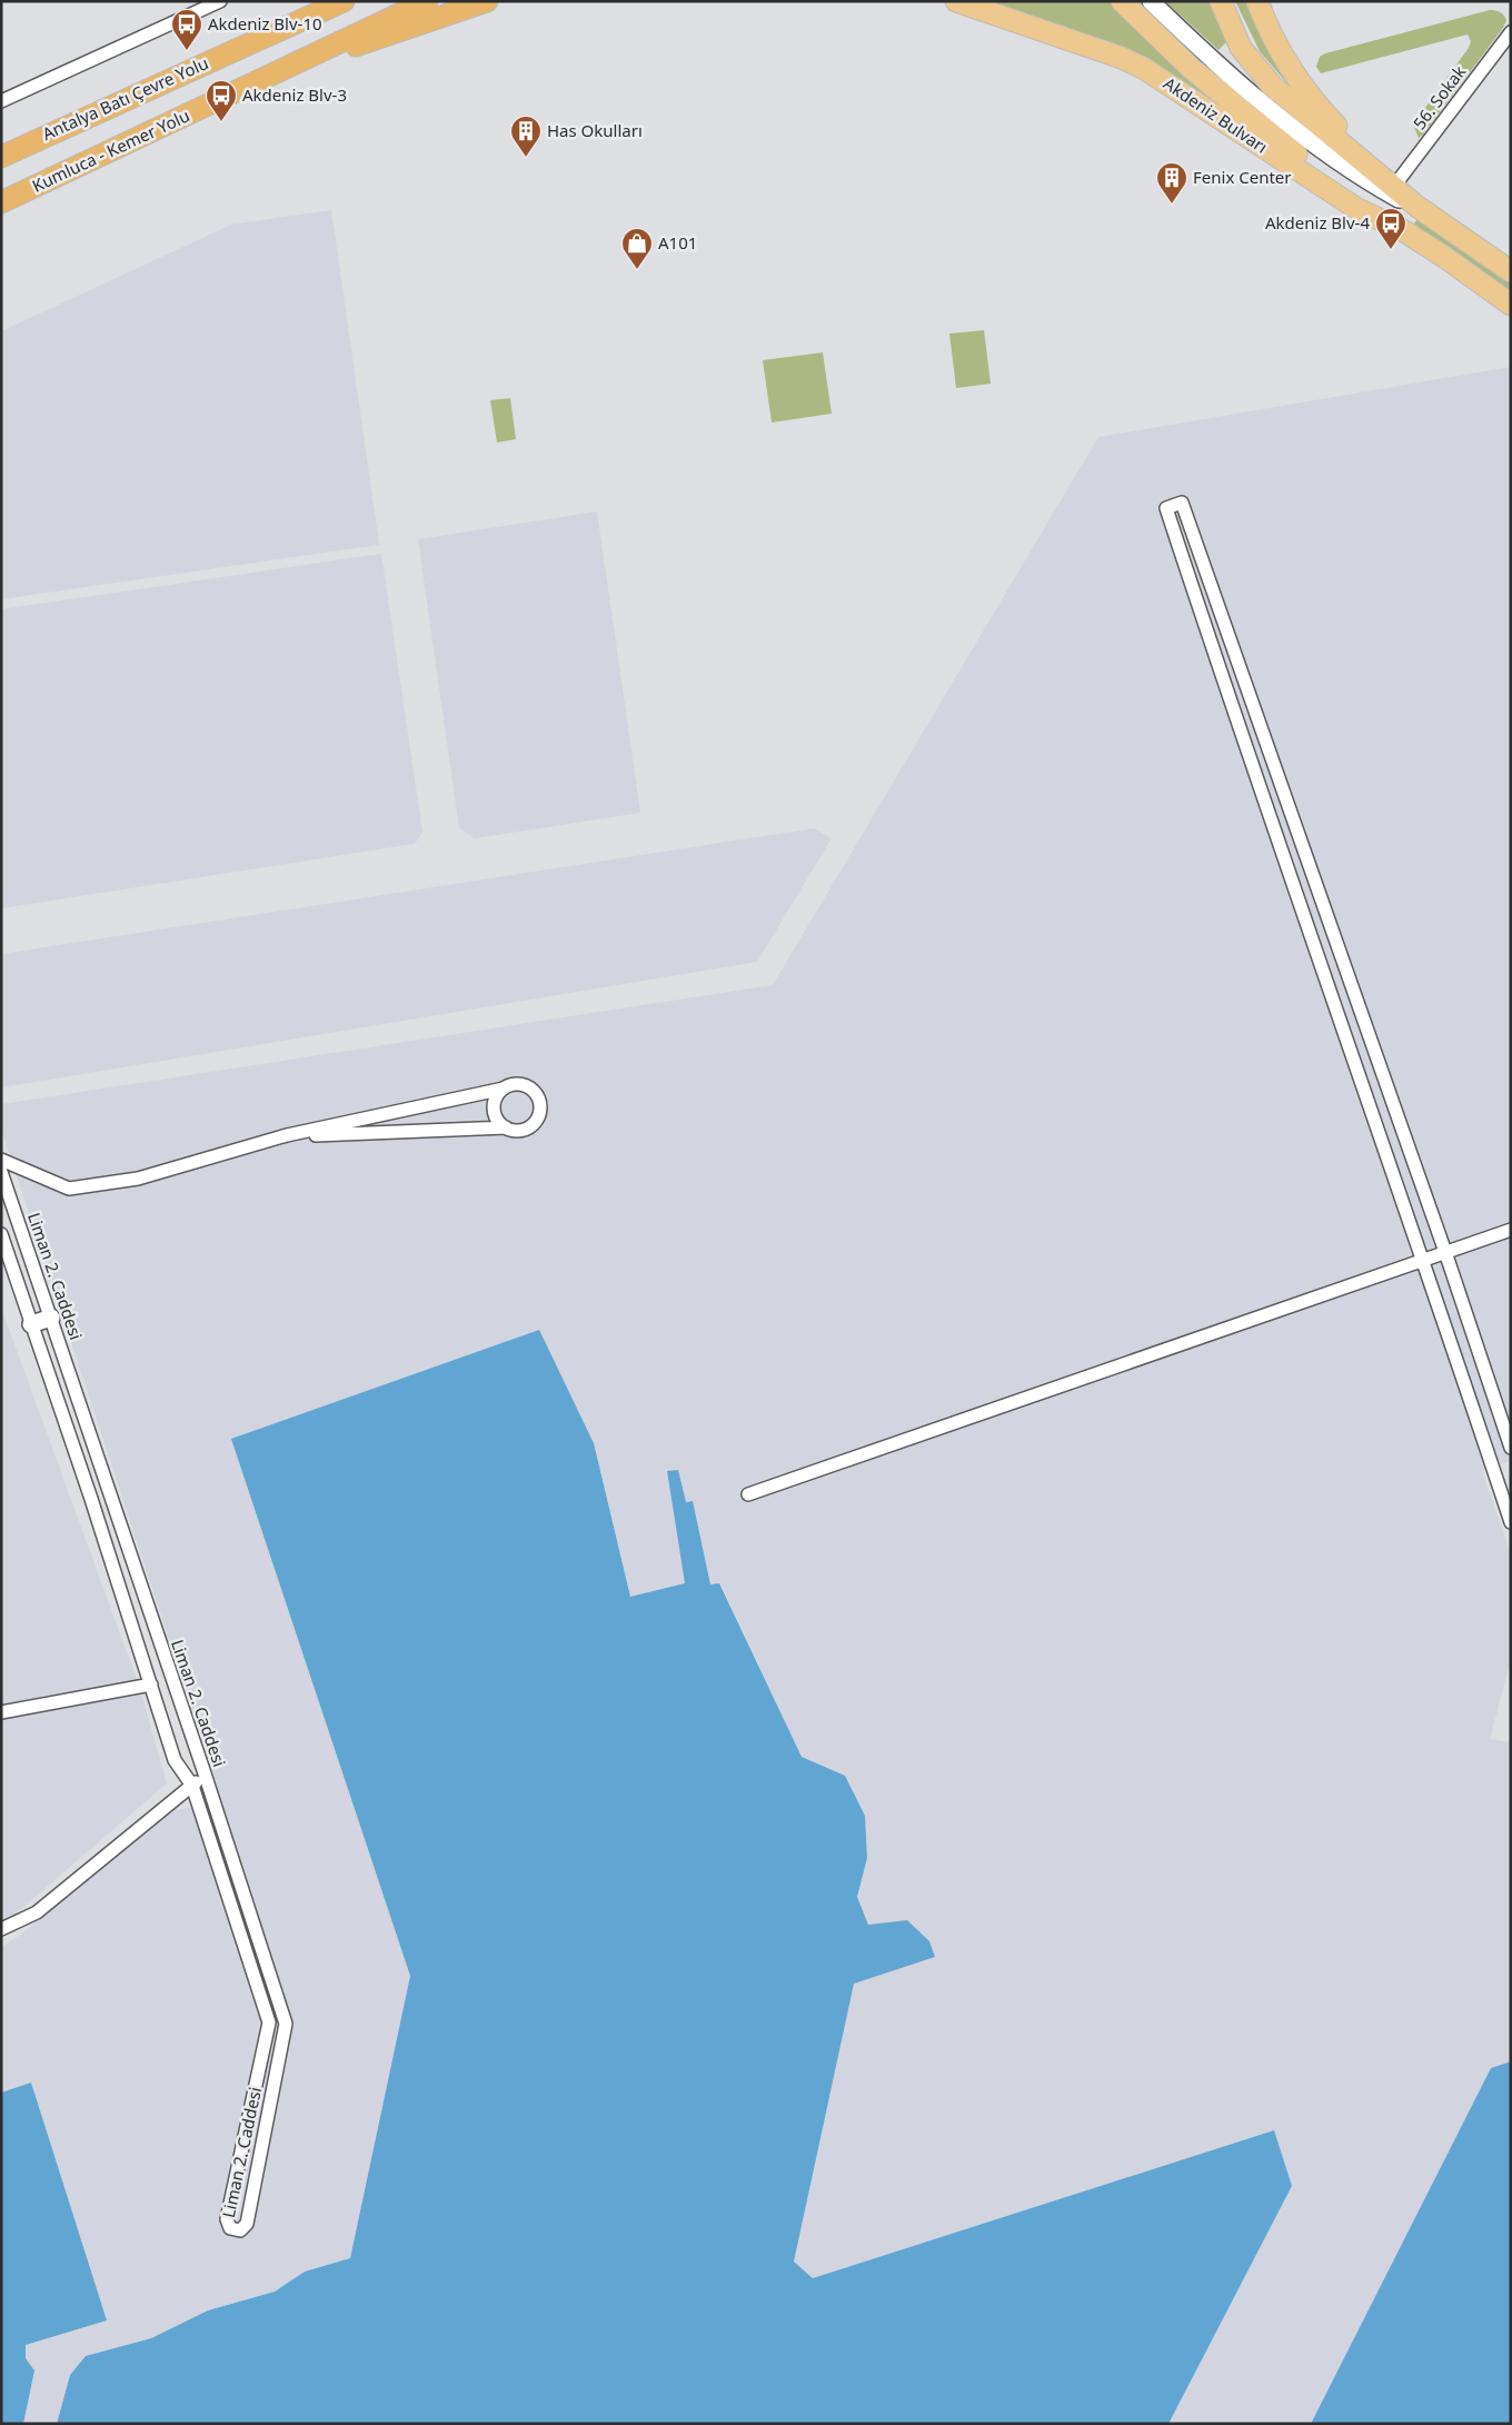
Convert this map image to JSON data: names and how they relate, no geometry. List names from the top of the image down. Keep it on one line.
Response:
{"streets":{"highway":["Antalya Batı Çevre Yolu","Kumluca - Kemer Yolu"],"main road":["Akdeniz Bulvarı"],"street":["56. Sokak","Liman 2. Caddesi"]},"places":{"bus stop":["Akdeniz Blv-10","Akdeniz Blv-3","Akdeniz Blv-4"],"building":["Has Okulları","Fenix Center"],"shop":["A101"]}}
